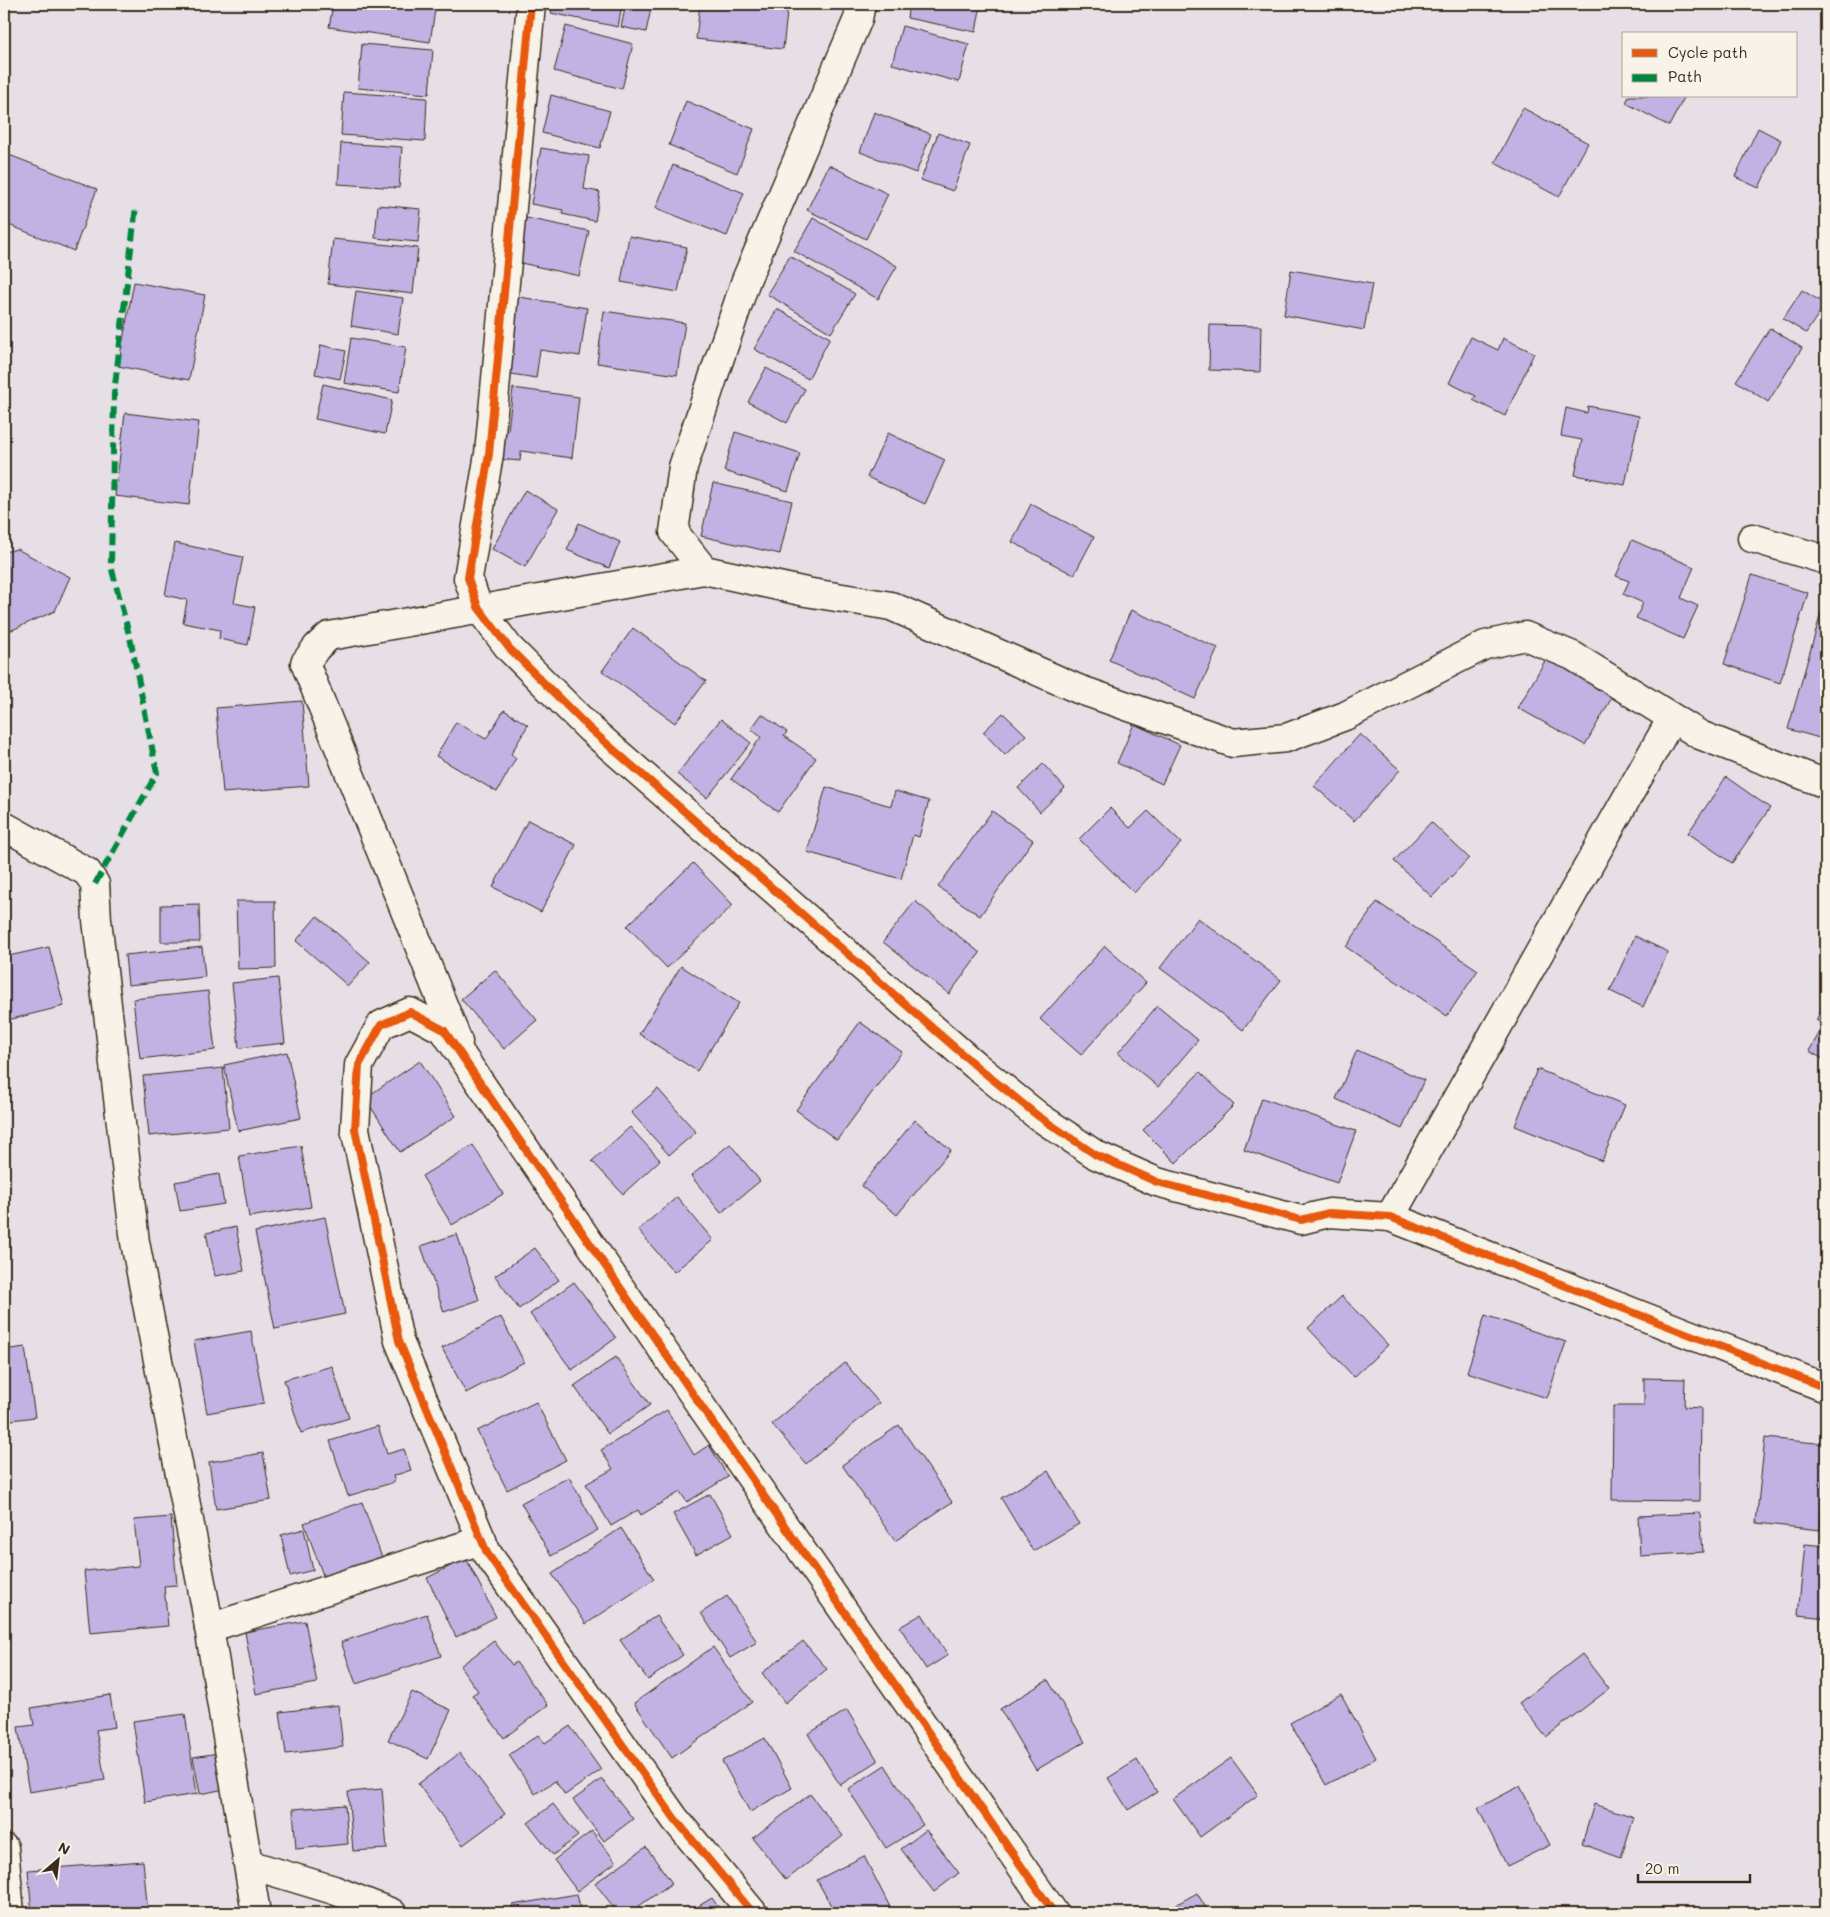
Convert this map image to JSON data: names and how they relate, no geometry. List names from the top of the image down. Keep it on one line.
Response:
{"legend":["Cycle path","Path"],"scale_bar":"20 m","north":"top right"}
